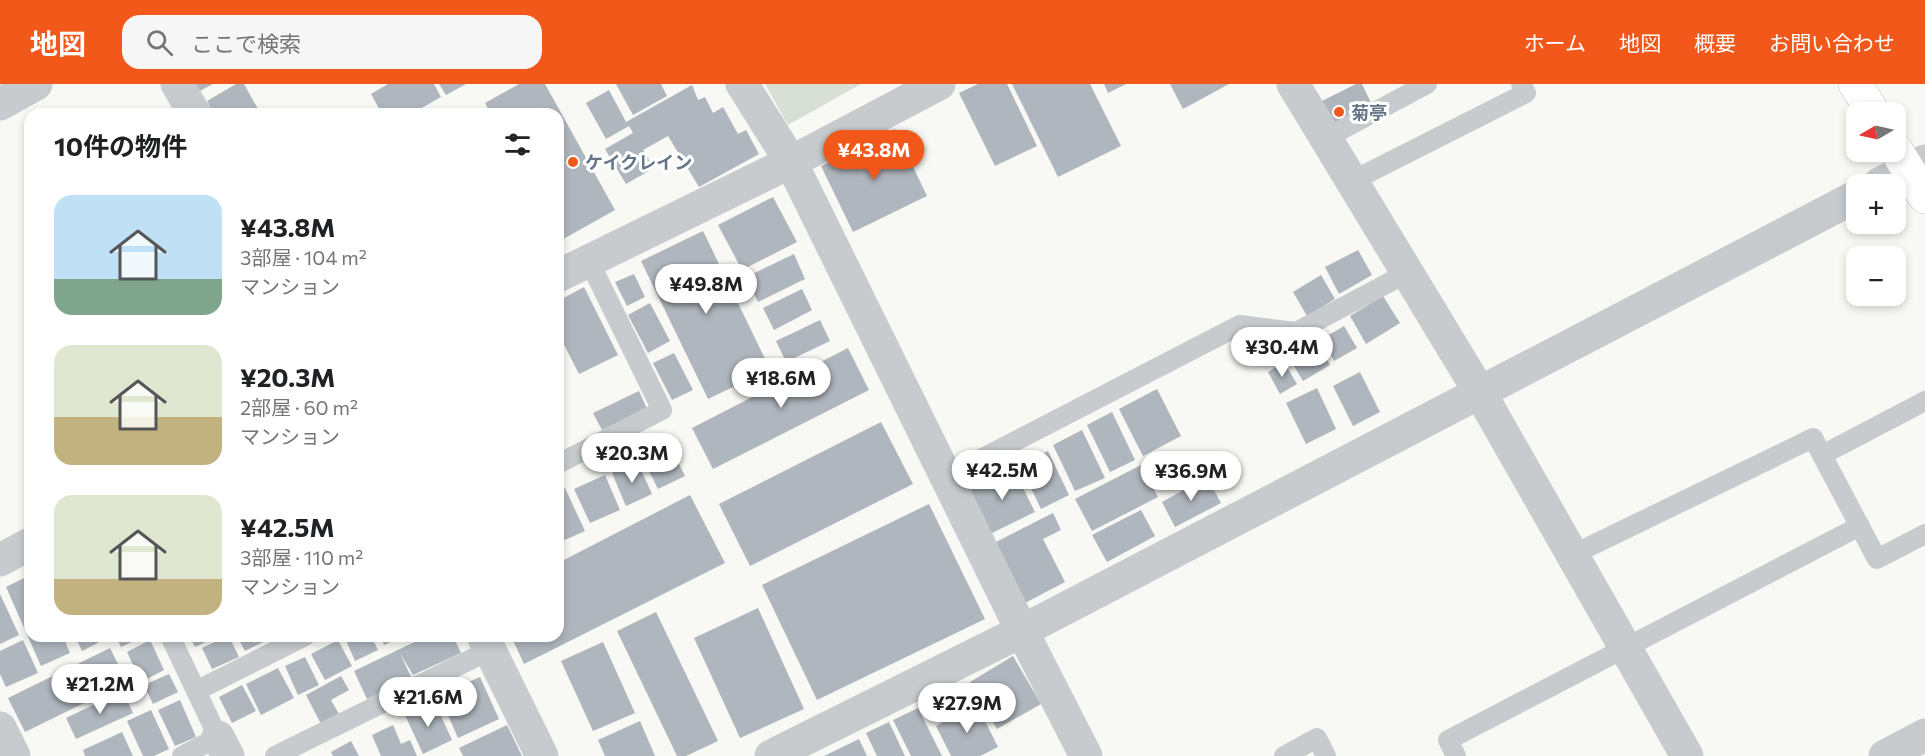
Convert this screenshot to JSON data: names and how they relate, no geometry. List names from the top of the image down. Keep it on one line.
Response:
{"places":["菊亭","ケイクレイン"],"north":"left","page":{"header":"地図","search":"ここで検索","nav":["ホーム","地図","概要","お問い合わせ"],"map_buttons":["+","−"],"heading":"10件の物件","price":["¥43.8M","¥49.8M","¥30.4M","¥18.6M","¥20.3M","¥42.5M","¥36.9M","¥21.2M","¥21.6M","¥27.9M"],"list":[{"name":"¥43.8M","note":"3部屋 · 104 m² · マンション"},{"name":"¥20.3M","note":"2部屋 · 60 m² · マンション"},{"name":"¥42.5M","note":"3部屋 · 110 m² · マンション"}]}}
